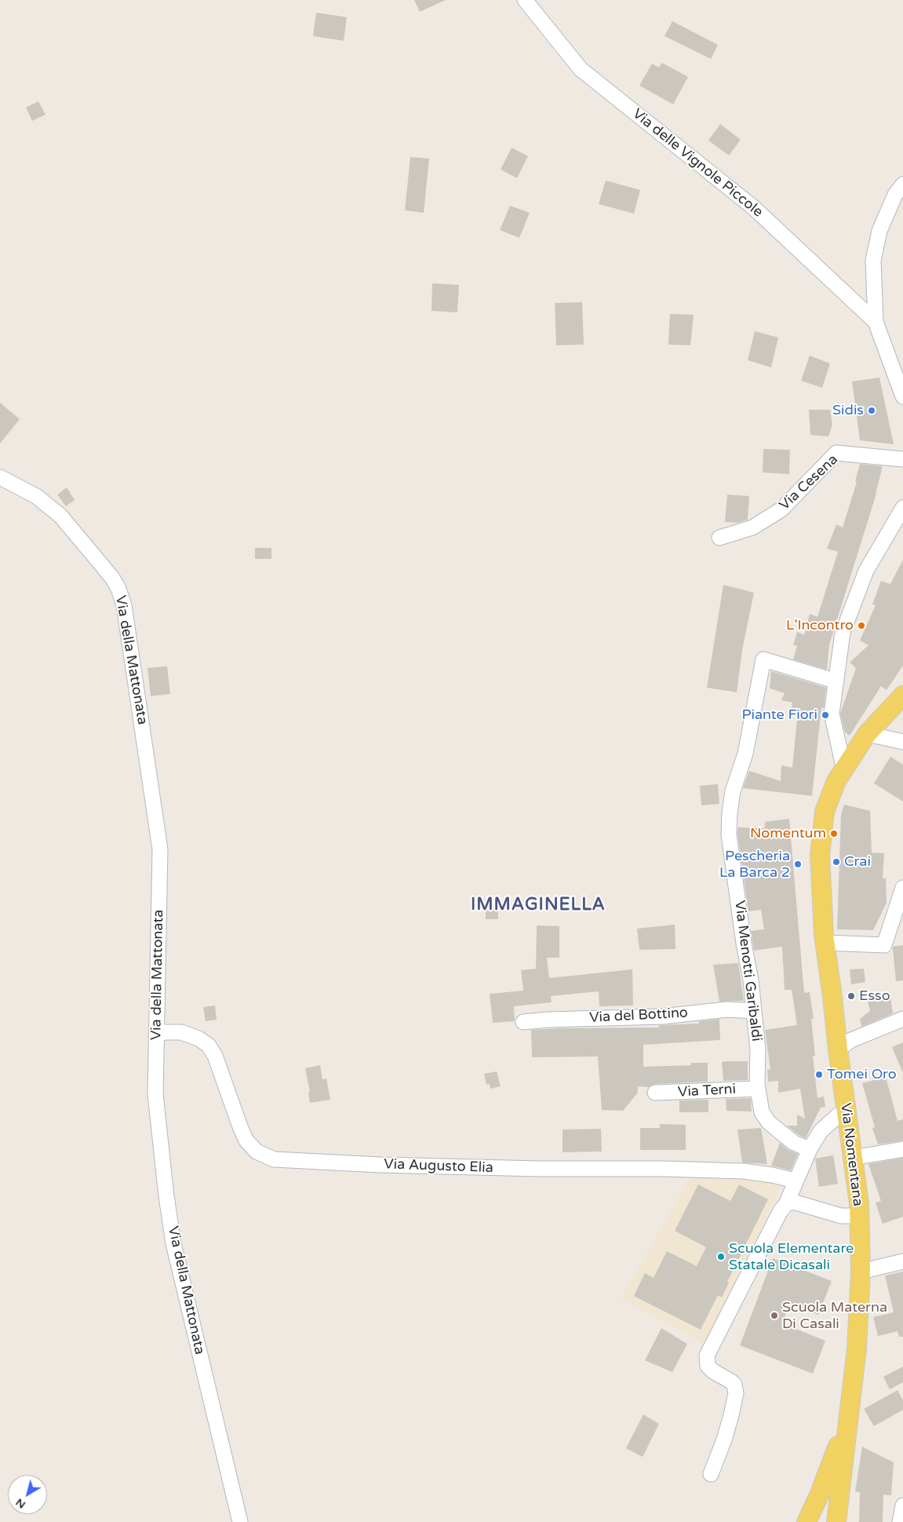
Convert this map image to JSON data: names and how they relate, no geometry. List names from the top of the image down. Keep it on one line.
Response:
{"streets":{"main road":["Via Nomentana"],"street":["Via delle Vignole Piccole","Via Cesena","Via della Mattonata","Via Menotti Garibaldi","Via del Bottino","Via Terni","Via Augusto Elia"]},"crossings":[["Via della Mattonata","Via Augusto Elia"],["Via Menotti Garibaldi","Via del Bottino"],["Via Menotti Garibaldi","Via Terni"]],"districts":["IMMAGINELLA"],"places":["Sidis","L'Incontro","Piante Fiori","Nomentum","Crai","Pescheria La Barca 2","Esso","Tomei Oro","Scuola Elementare Statale Dicasali","Scuola Materna Di Casali"],"north":"bottom left"}
